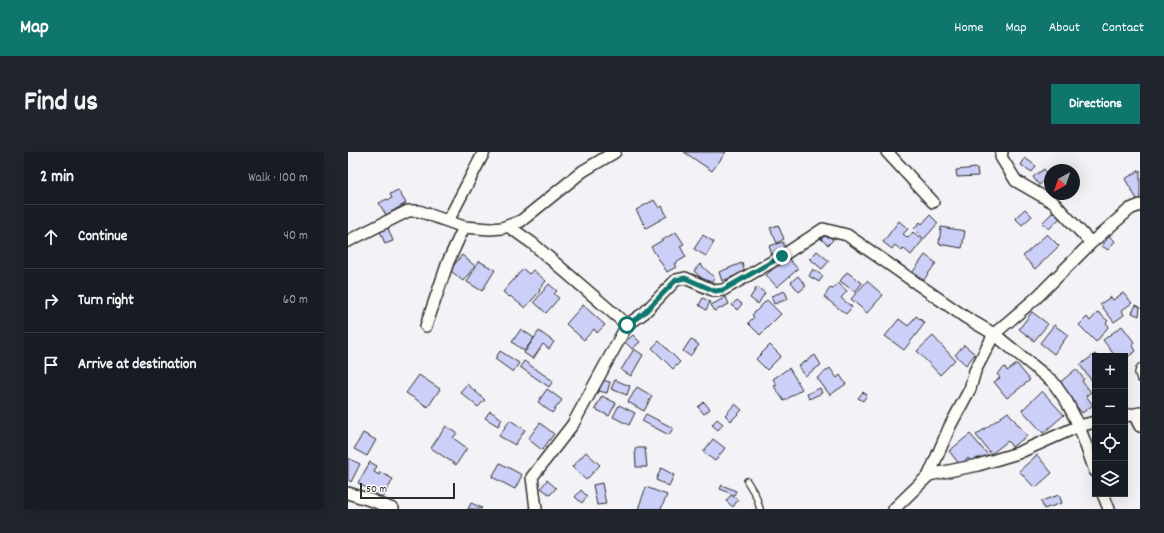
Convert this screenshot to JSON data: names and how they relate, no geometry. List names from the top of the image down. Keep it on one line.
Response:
{"scale_bar":"50 m","north":"bottom left","page":{"header":"Map","nav":["Home","Map","About","Contact"],"title":"Find us","buttons":"Directions","heading":["2 min","Walk · 100 m"],"list":[["Continue","40 m"],["Turn right","60 m"],"Arrive at destination"],"map_buttons":["+","−"],"scale":"50 m"}}
